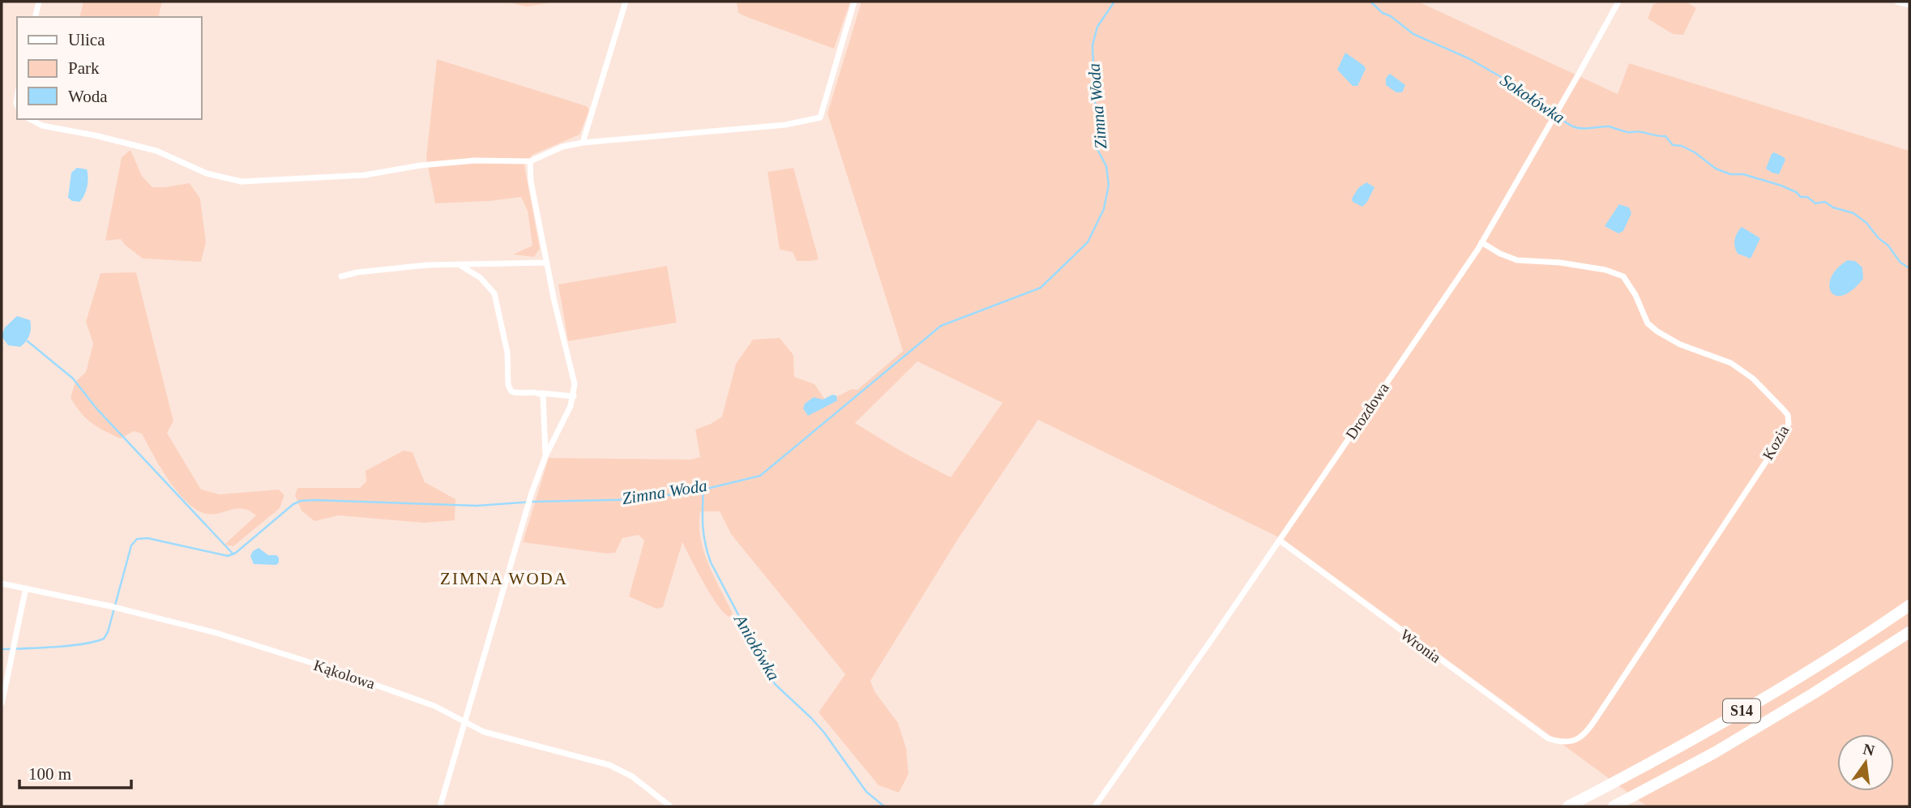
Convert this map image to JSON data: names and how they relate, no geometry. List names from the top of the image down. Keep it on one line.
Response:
{"streets":{"highway":["S14"],"street":["Drozdowa","Kozia","Wronia","Kąkolowa"]},"crossings":[["Drozdowa","Kozia"],["Drozdowa","Wronia"],["Kozia","Wronia"]],"districts":["ZIMNA WODA"],"water":["Sokołówka","Zimna Woda","Aniołówka"],"legend":["Ulica","Park","Woda"],"scale_bar":"100 m","north":"top"}
